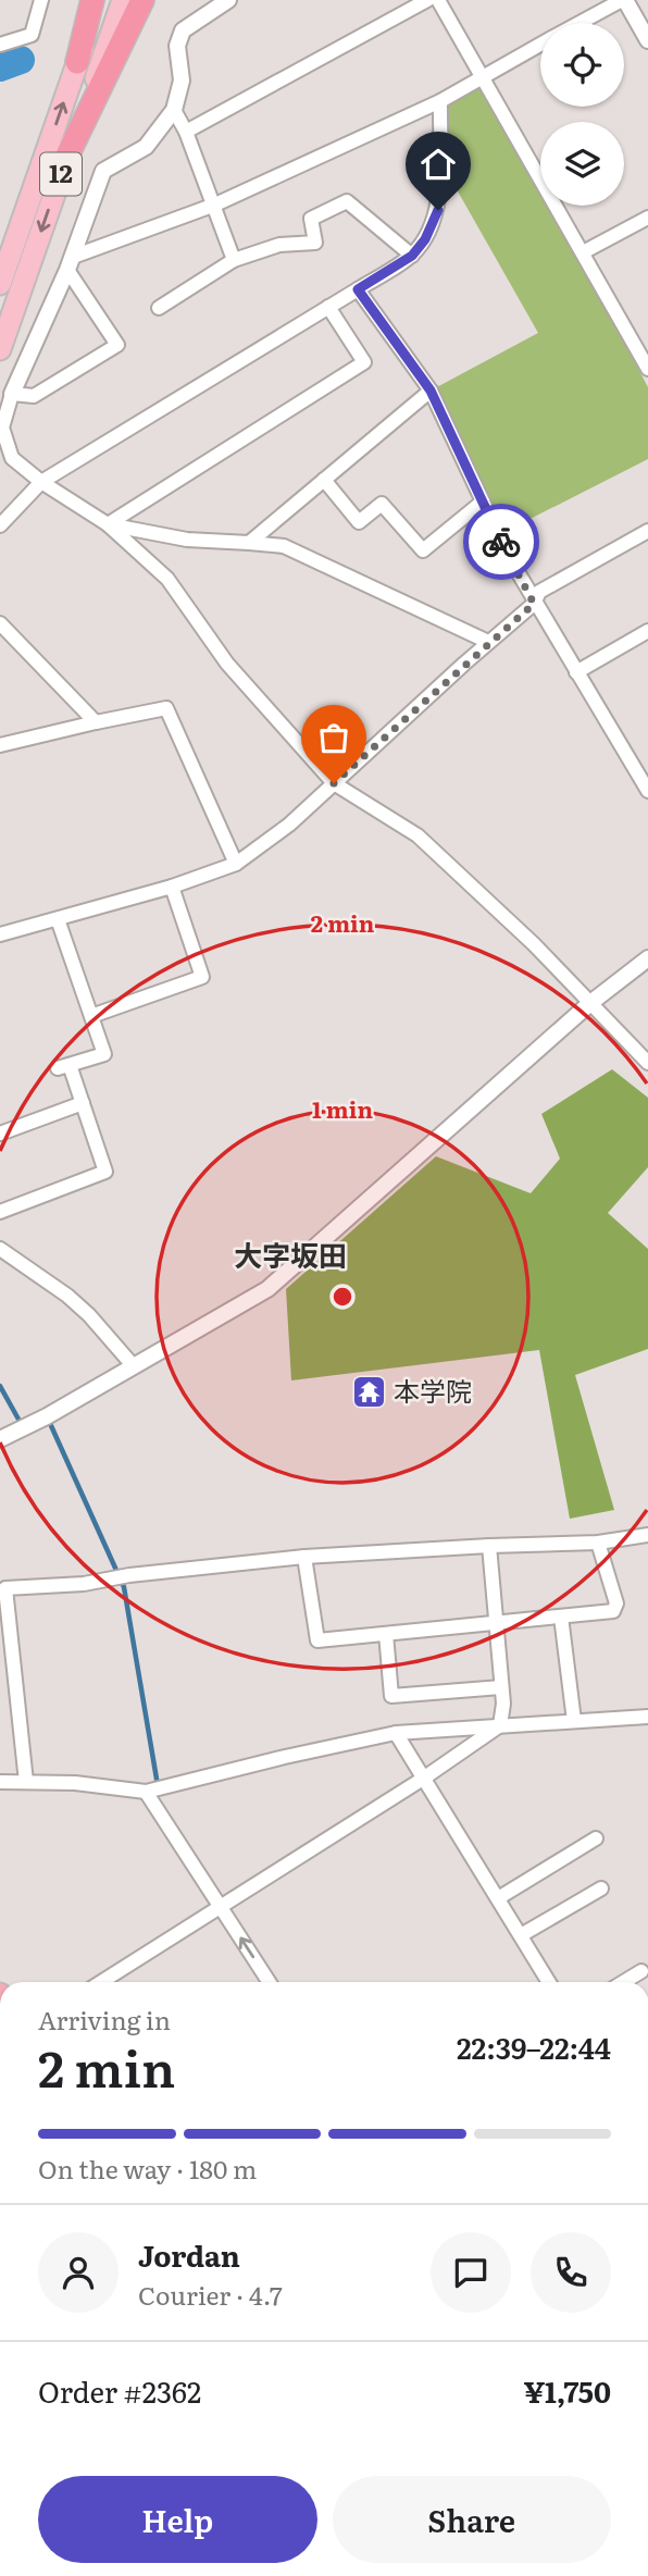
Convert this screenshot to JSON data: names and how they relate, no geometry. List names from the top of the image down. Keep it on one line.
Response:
{"streets":{"main road":["12"]},"districts":["大字坂田"],"places":{"temple":["本学院"]},"page":{"heading":["2 min","Arriving in","22:39–22:44"],"panel":["Jordan","Courier · 4.7","Order #2362","¥1,750"],"bar":"On the way · 180 m","buttons":["Help","Share"]},"rings":["2 min","1 min"]}
